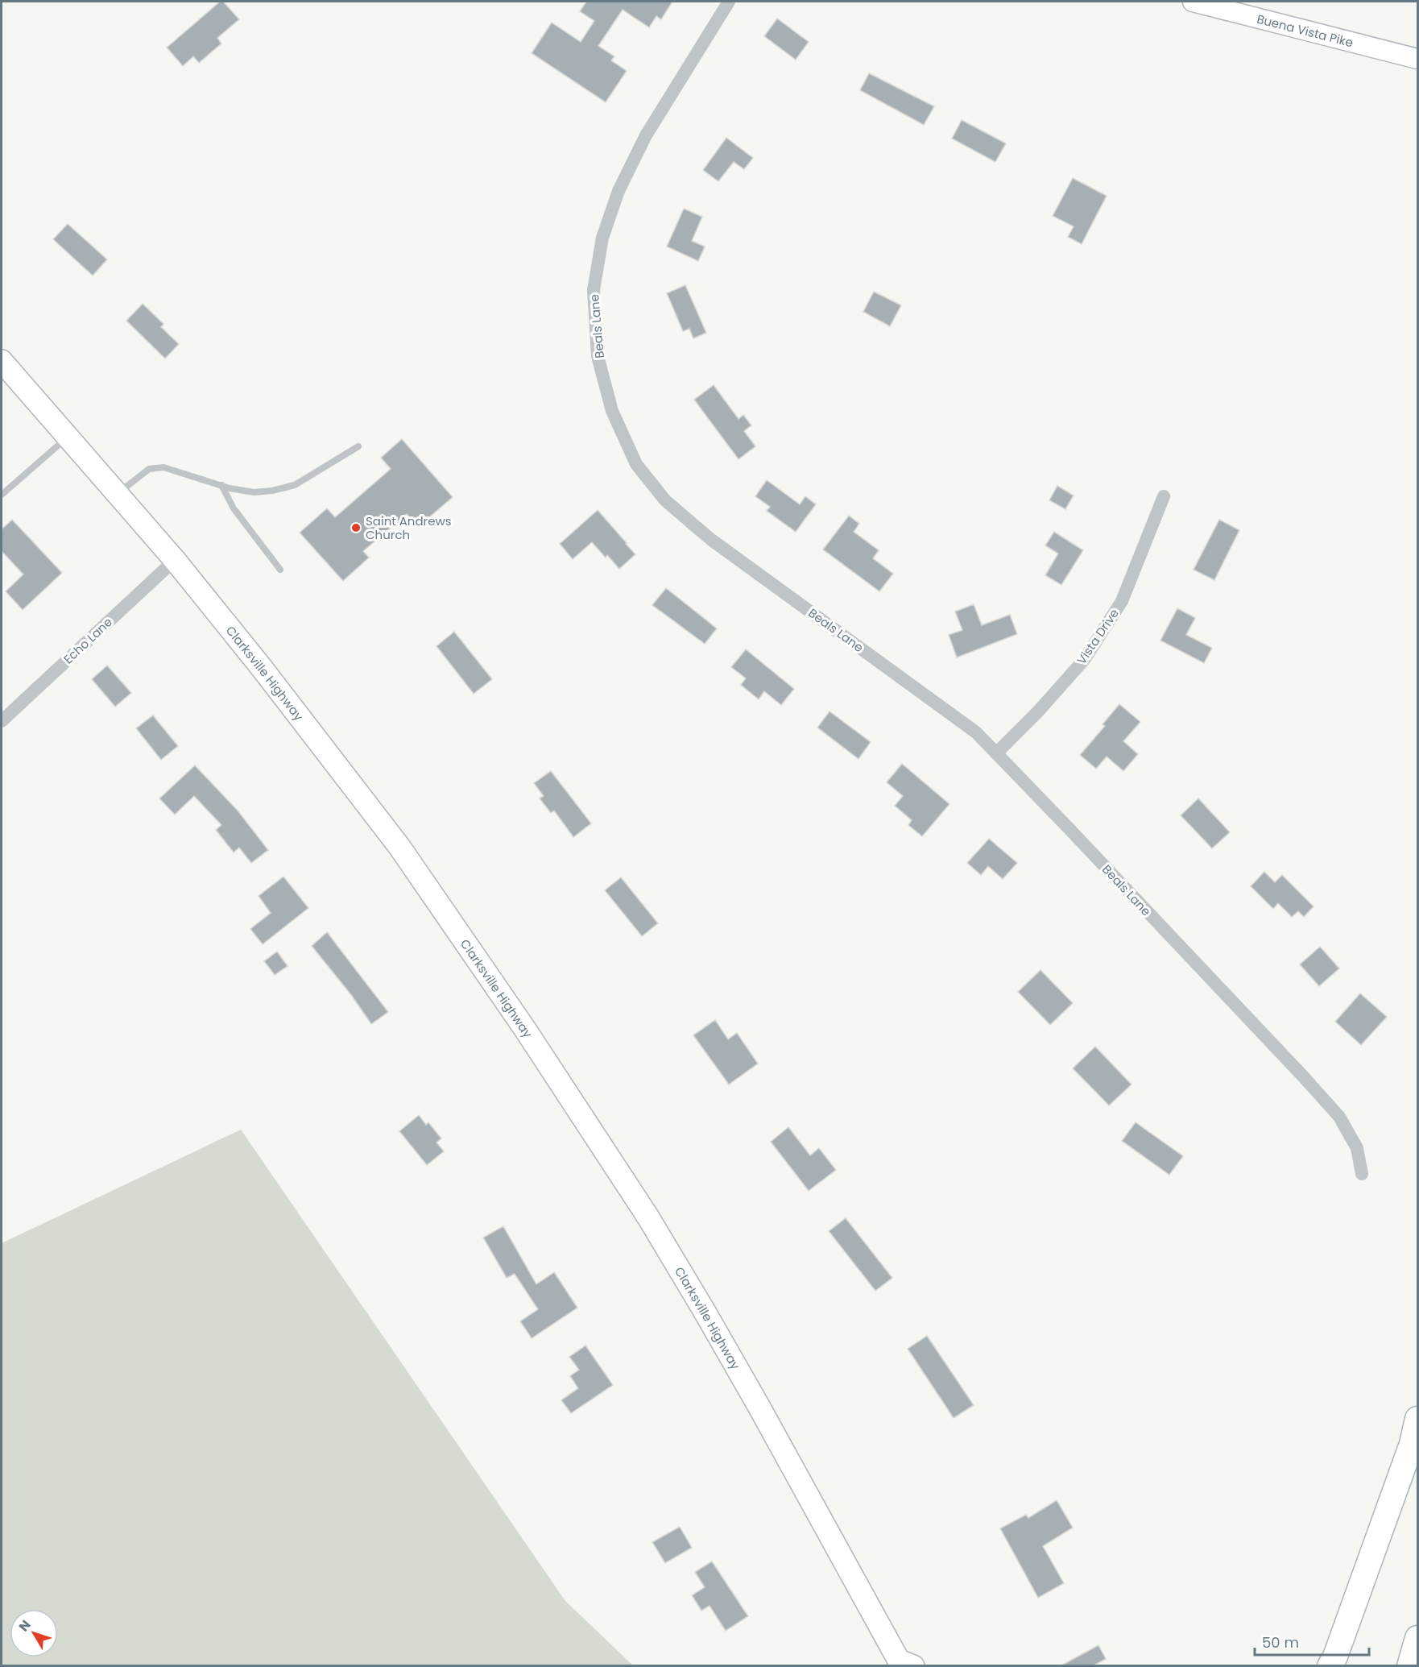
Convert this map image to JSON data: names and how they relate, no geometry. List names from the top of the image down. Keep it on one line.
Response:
{"streets":{"main road":["Buena Vista Pike","Clarksville Highway"],"street":["Beals Lane","Vista Drive","Echo Lane"]},"crossings":[["Beals Lane","Vista Drive"],["Echo Lane","Clarksville Highway"]],"places":["Saint Andrews Church"],"scale_bar":"50 m","north":"top left"}
